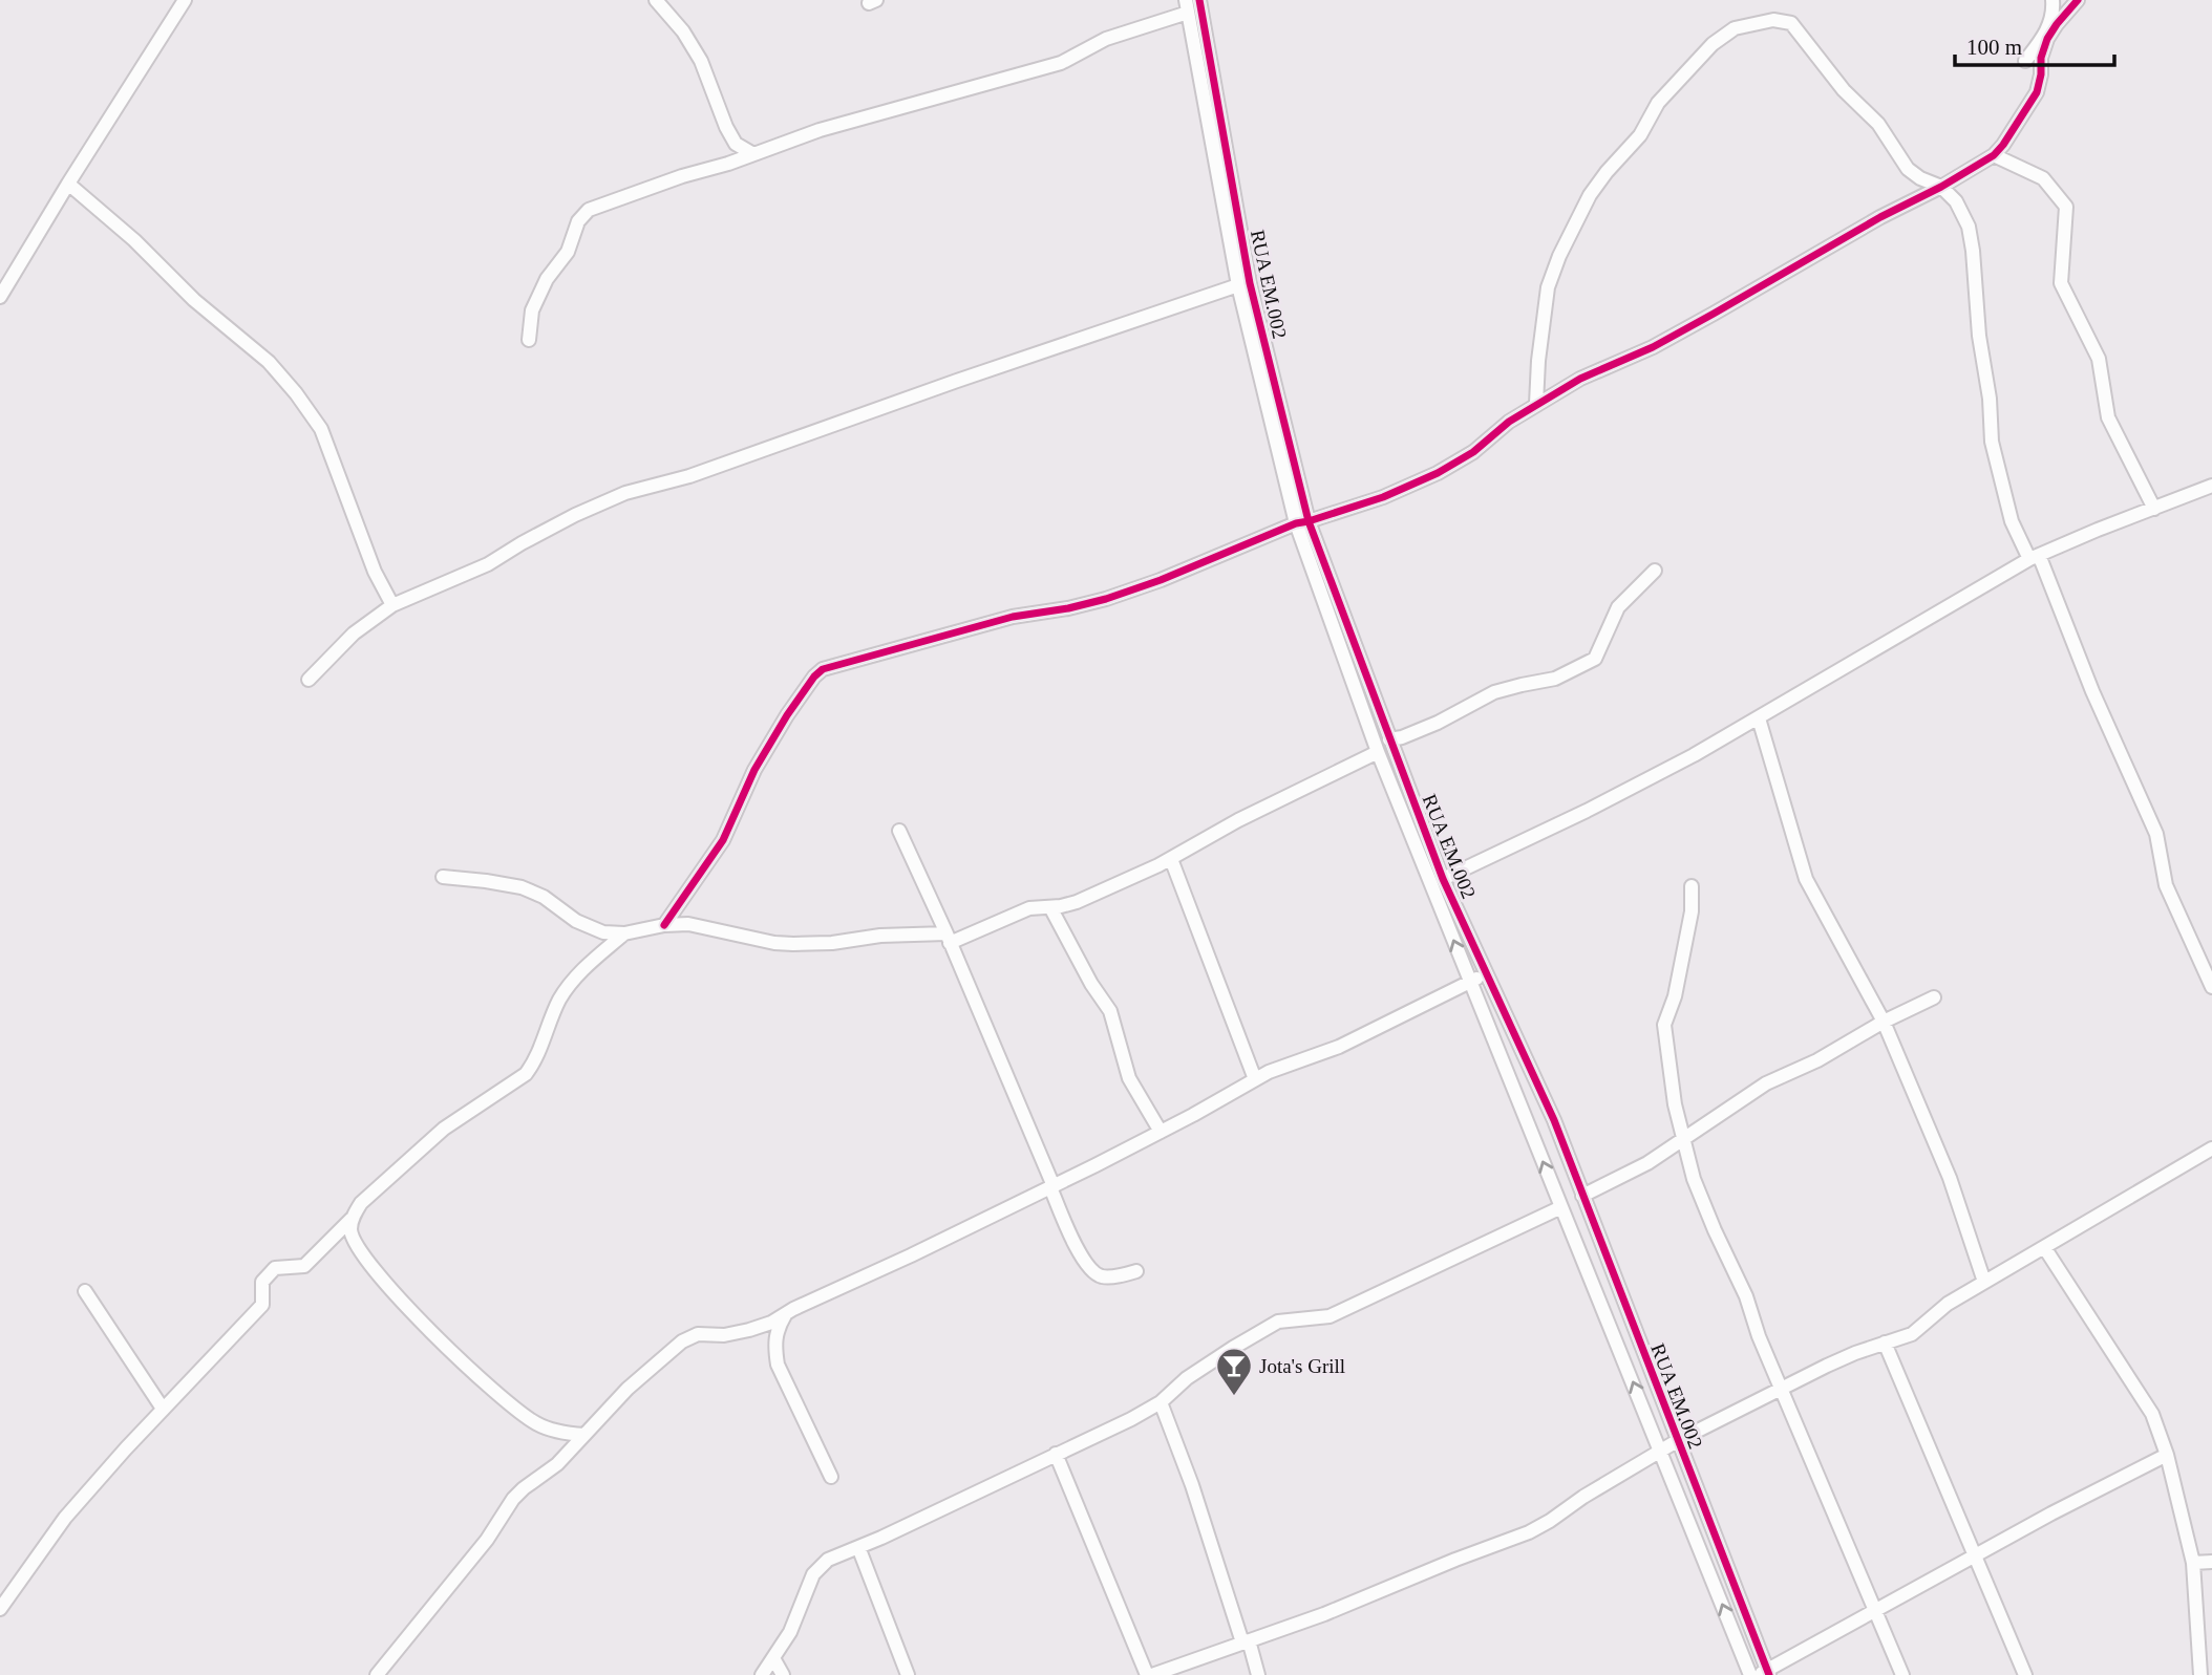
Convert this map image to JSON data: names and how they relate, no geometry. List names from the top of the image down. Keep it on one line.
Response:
{"streets":{"street":["RUA EM.002"]},"places":{"bar":["Jota's Grill"]},"scale_bar":"100 m"}
